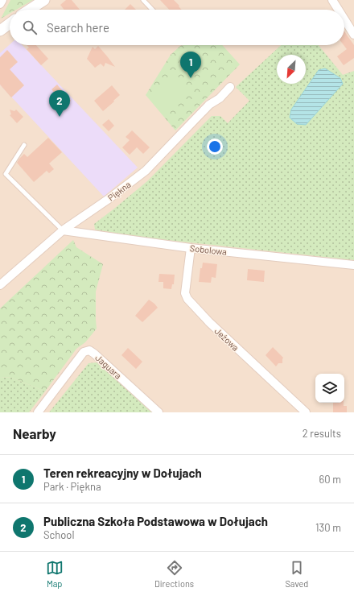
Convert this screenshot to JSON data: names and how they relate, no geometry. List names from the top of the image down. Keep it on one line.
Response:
{"streets":{"street":["Piękna","Sobolowa","Jeżowa","Jaguara"]},"crossings":[["Piękna","Sobolowa"],["Sobolowa","Jeżowa"]],"north":"bottom left","page":{"search":"Search here","pins":["1","2"],"heading":["Nearby","2 results"],"list":[{"mark":"1","name":"Teren rekreacyjny w Dołujach","note":"Park · Piękna","value":"60 m"},{"mark":"2","name":"Publiczna Szkoła Podstawowa w Dołujach","note":"School","value":"130 m"}],"nav":["Map","Directions","Saved"]}}
